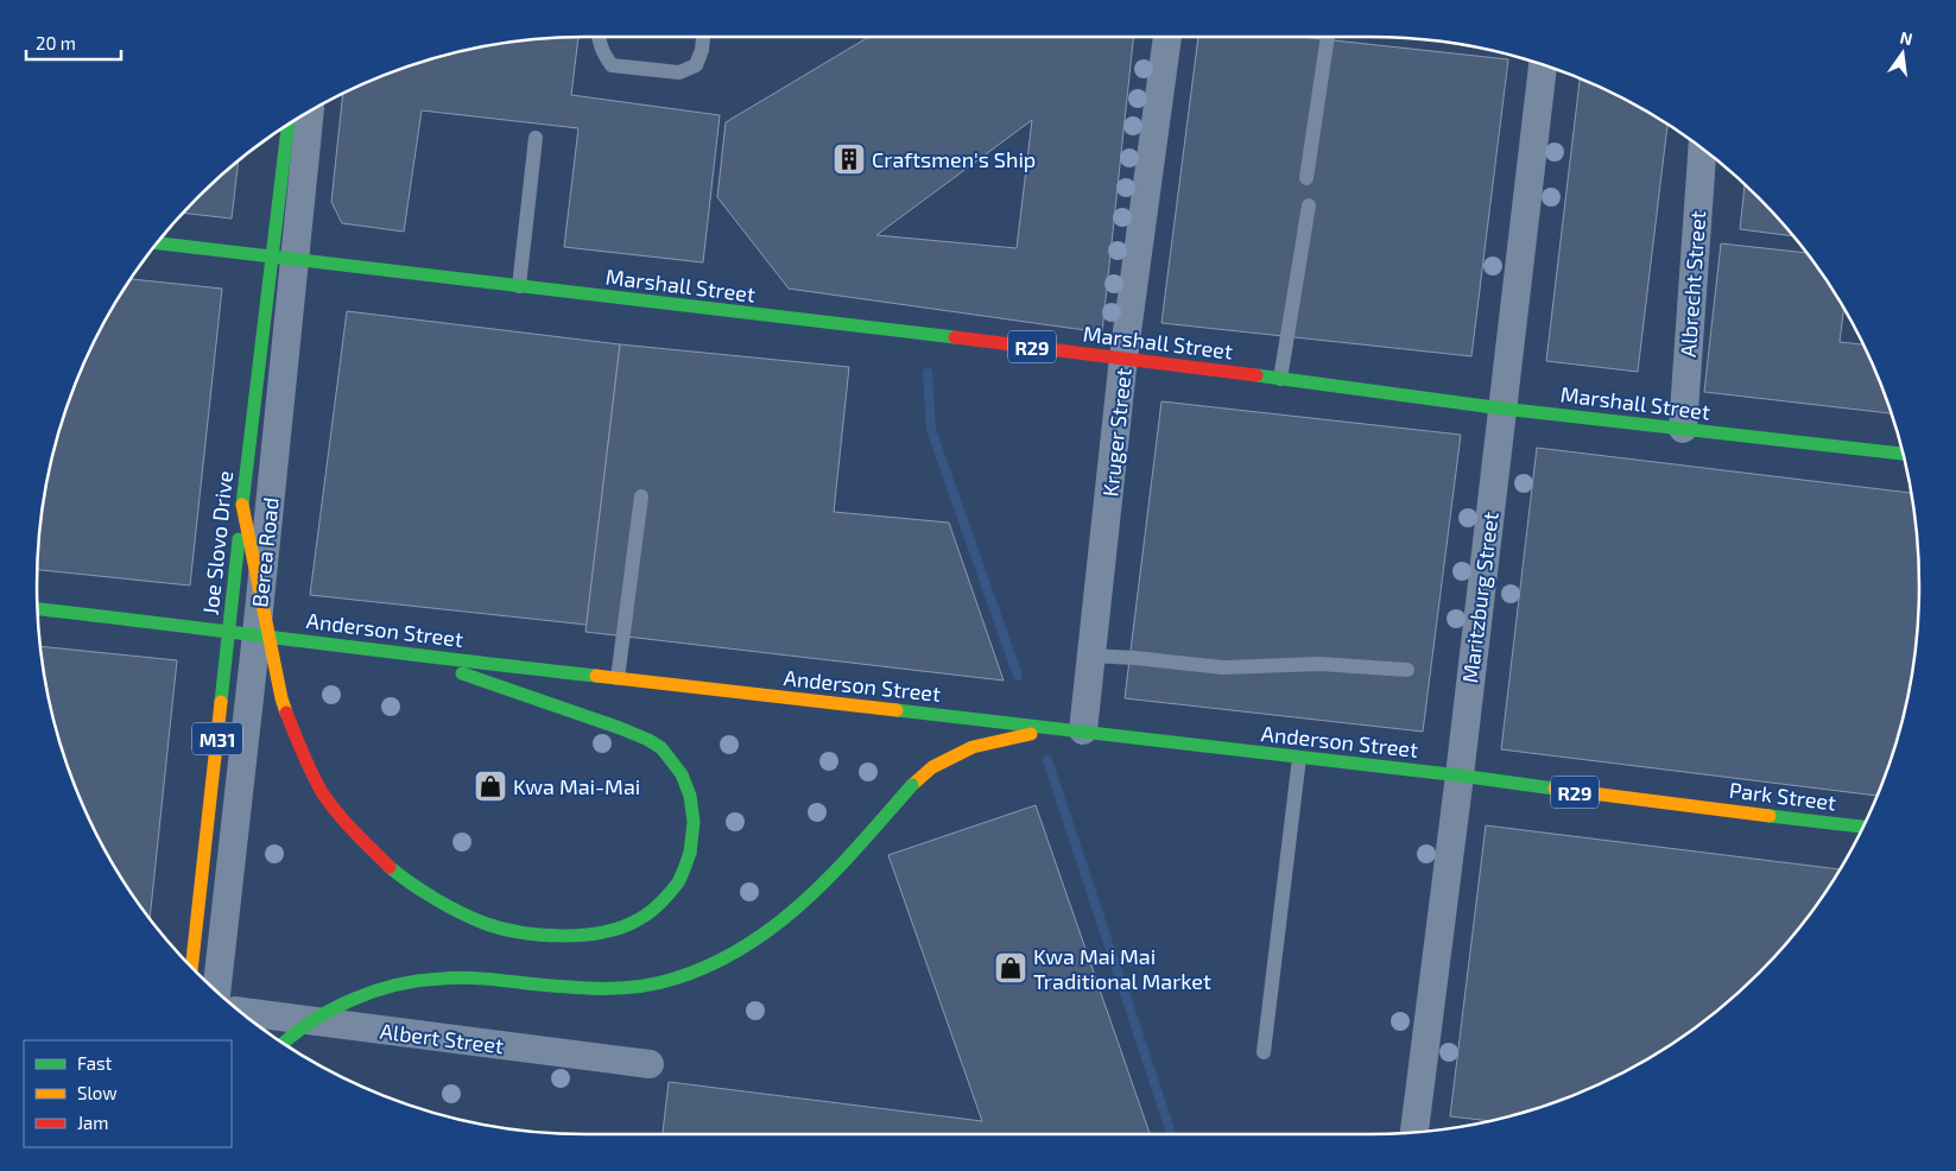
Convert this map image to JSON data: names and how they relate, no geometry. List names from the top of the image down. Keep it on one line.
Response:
{"streets":{"main road":["Marshall Street","R29","Joe Slovo Drive","Anderson Street","M31","Park Street"],"street":["Albrecht Street","Kruger Street","Berea Road","Maritzburg Street","Albert Street"]},"crossings":[["Albrecht Street","Marshall Street"],["Marshall Street","Kruger Street"],["Marshall Street","Berea Road"],["Marshall Street","Maritzburg Street"],["Kruger Street","Anderson Street"],["Berea Road","Anderson Street"],["Maritzburg Street","Anderson Street"],["Anderson Street","Park Street"]],"places":{"building":["Craftsmen's Ship"],"shop":["Kwa Mai-Mai","Kwa Mai Mai Traditional Market"]},"legend":["Fast","Slow","Jam"],"scale_bar":"20 m","north":"top"}
